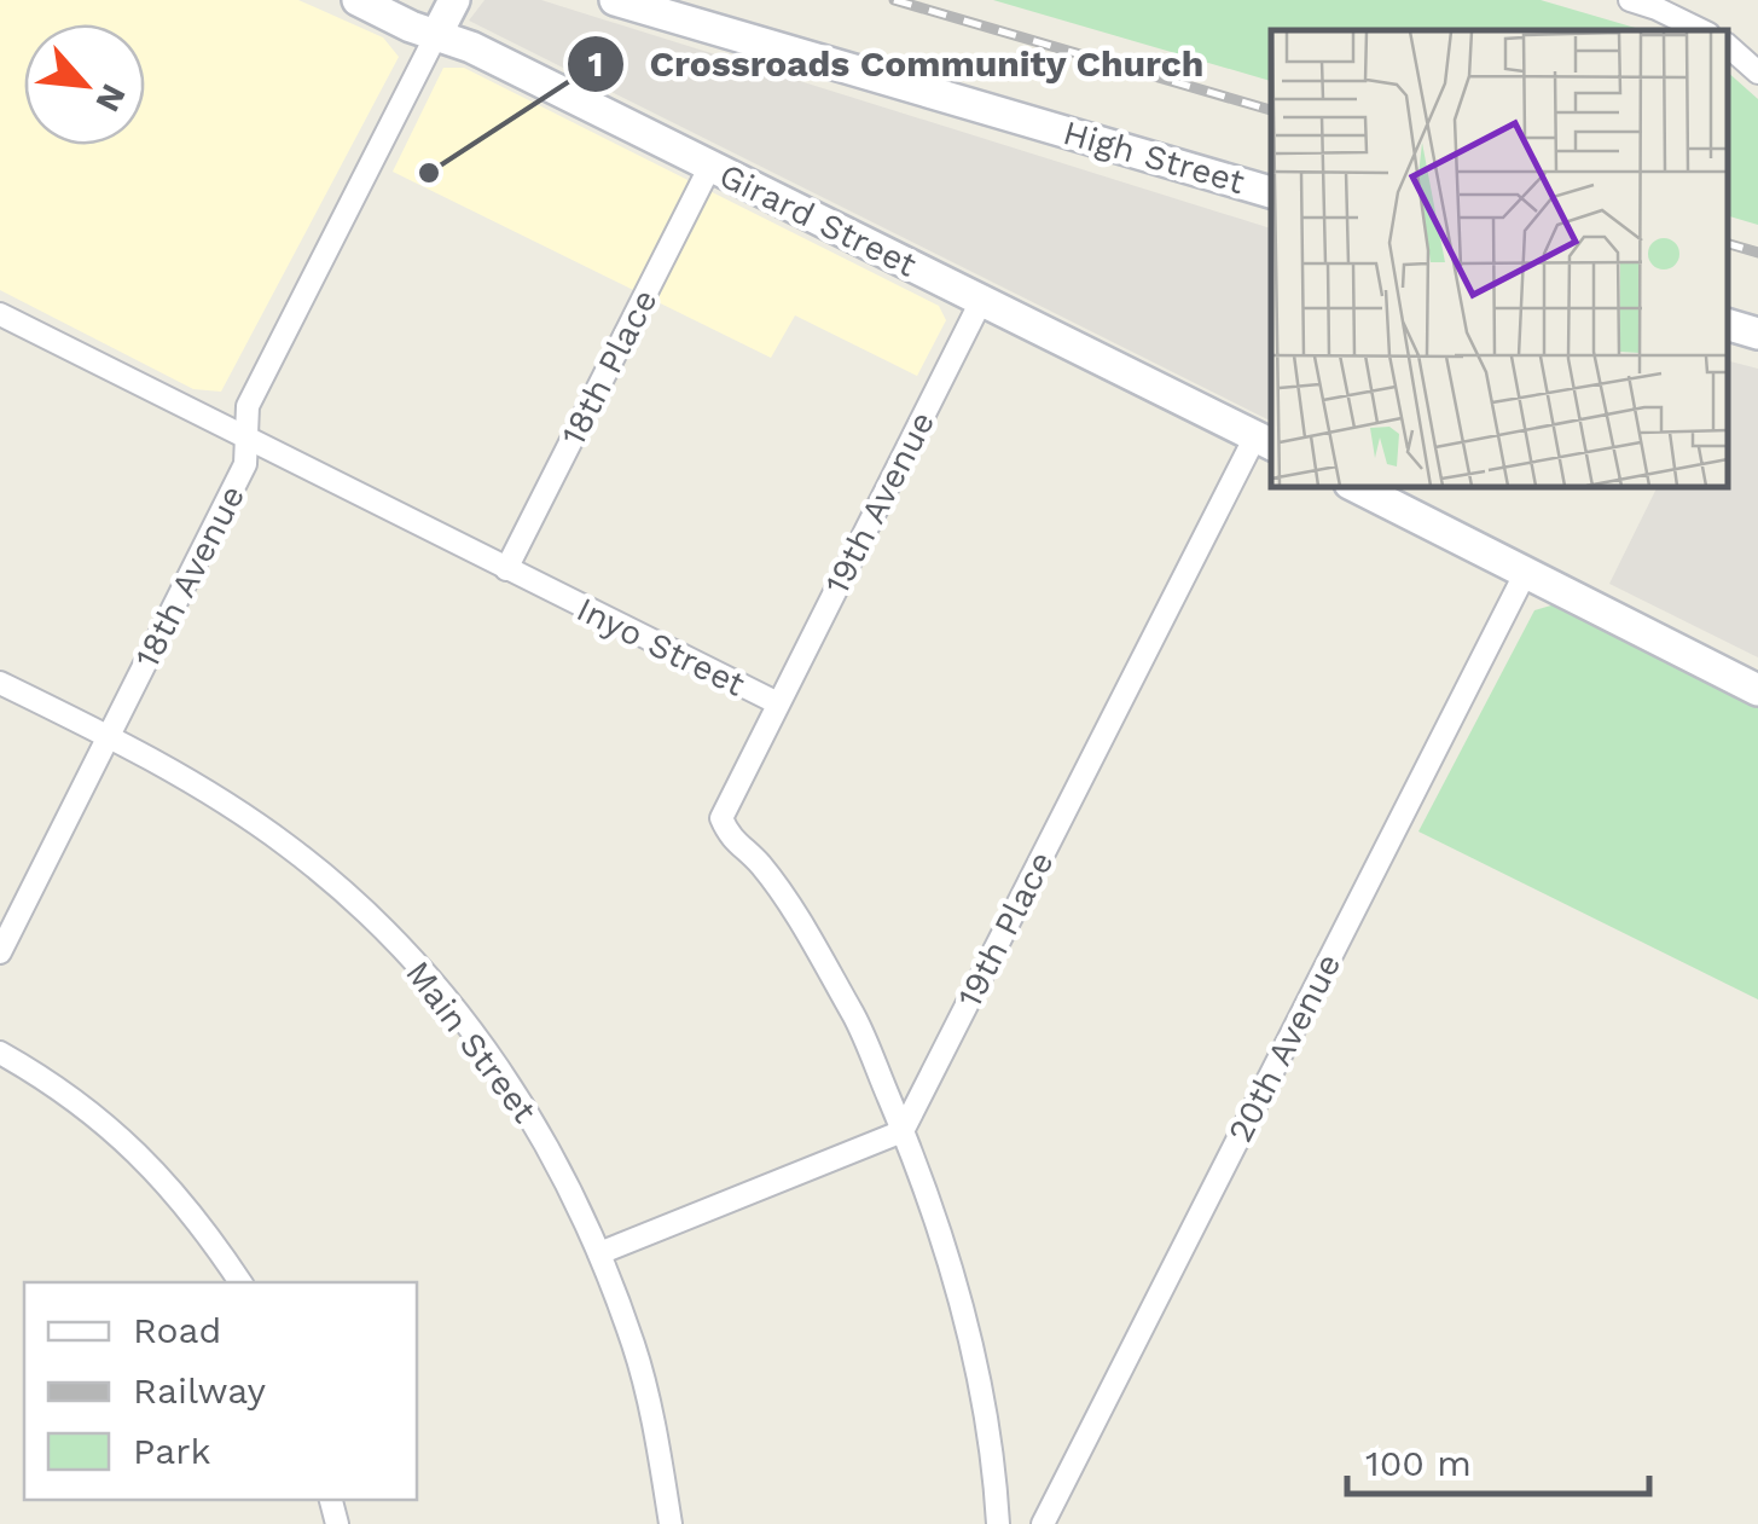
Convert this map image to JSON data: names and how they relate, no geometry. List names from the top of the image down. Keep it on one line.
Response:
{"streets":{"main road":["High Street","Girard Street","18th Avenue"],"street":["18th Place","19th Avenue","Inyo Street","19th Place","Main Street","20th Avenue"]},"crossings":[["Girard Street","18th Place"],["Girard Street","19th Avenue"],["Girard Street","18th Avenue"],["Girard Street","19th Place"],["18th Place","Inyo Street"],["19th Avenue","Inyo Street"],["18th Avenue","Inyo Street"],["18th Avenue","Main Street"],["Inyo Street","19th Place"]],"places":["Crossroads Community Church"],"legend":["Road","Railway","Park"],"scale_bar":"100 m","north":"bottom right"}
